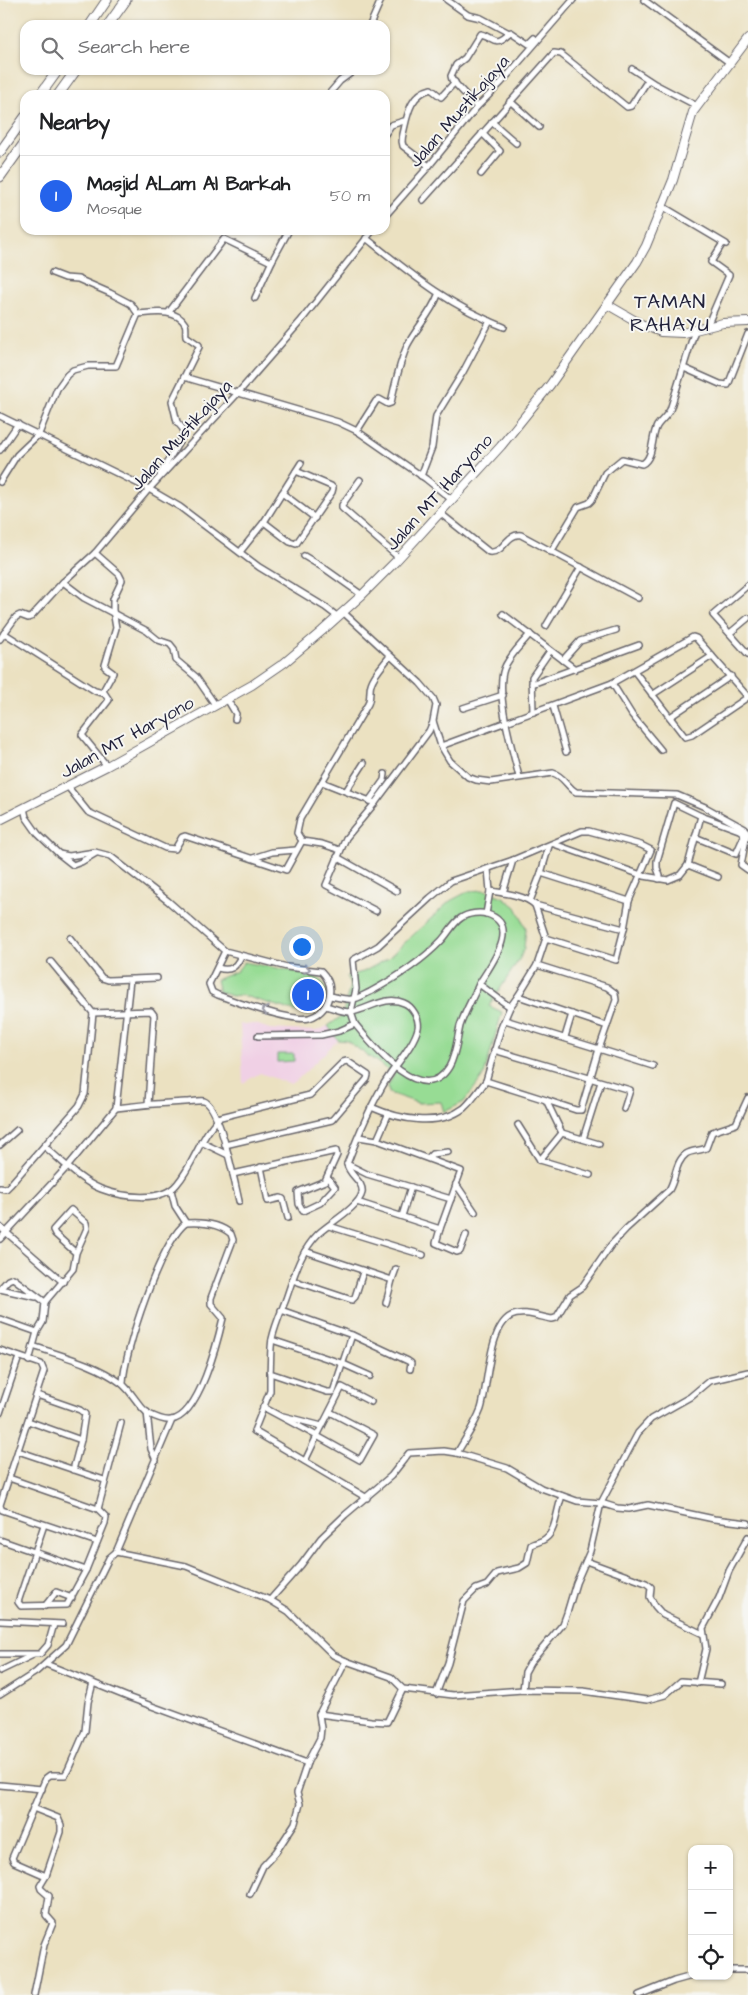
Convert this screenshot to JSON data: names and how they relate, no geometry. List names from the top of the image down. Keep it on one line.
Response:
{"streets":{"main road":["Jalan MT Haryono"],"street":["Jalan Mustikajaya"]},"districts":["TAMAN RAHAYU"],"page":{"search":"Search here","heading":"Nearby","list":[{"mark":"1","name":"Masjid ALam Al Barkah","note":"Mosque","value":"50 m"}],"pins":"1","map_buttons":["+","−"]}}
